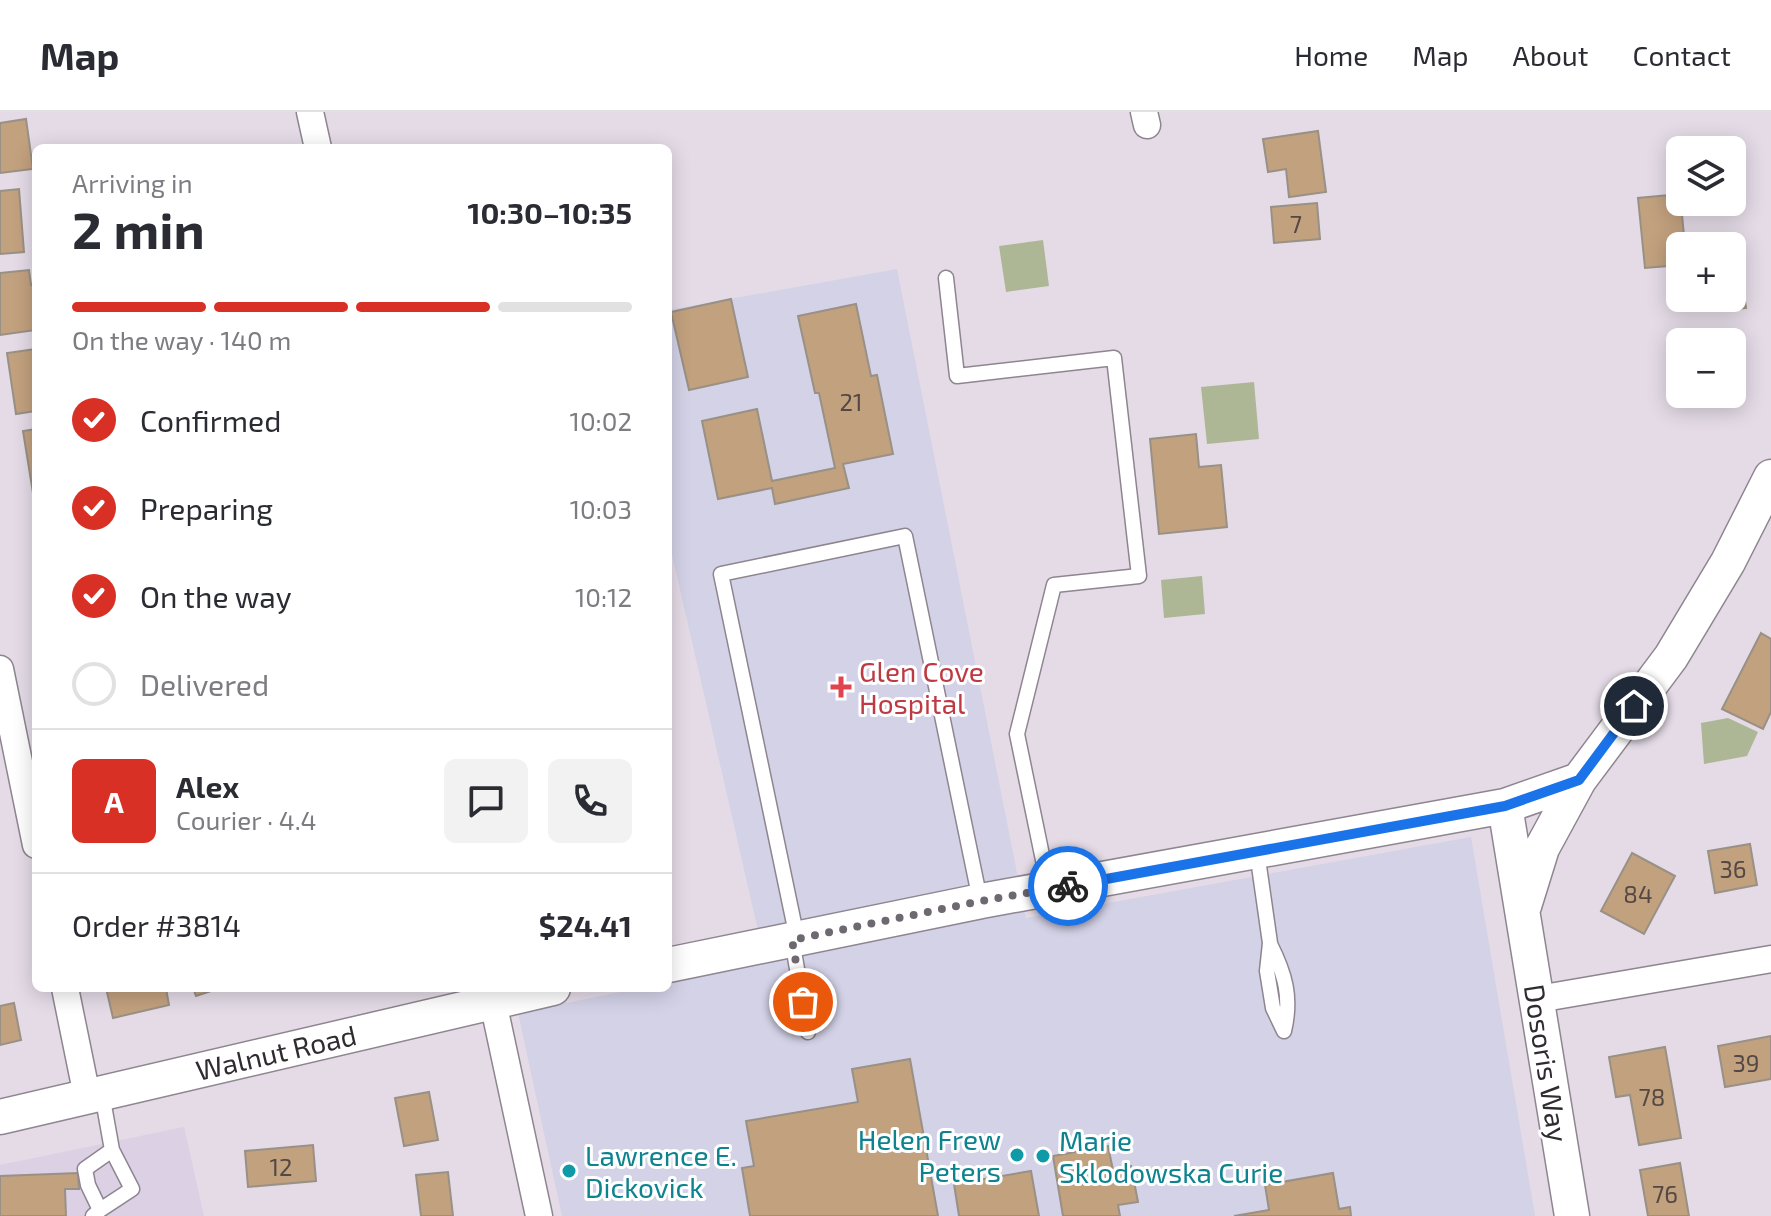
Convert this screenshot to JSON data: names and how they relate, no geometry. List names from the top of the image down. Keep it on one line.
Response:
{"streets":{"street":["Walnut Road","Dosoris Way"]},"places":{"health":["Glen Cove Hospital"],"other":["Helen Frew Peters","Marie Sklodowska Curie","Lawrence E. Dickovick"]},"house_numbers":["7","21","36","84","39","78","12","76"],"page":{"header":"Map","nav":["Home","Map","About","Contact"],"map_buttons":["+","−"],"heading":["2 min","Arriving in","10:30–10:35"],"panel":["Alex","Courier · 4.4","Order #3814","$24.41"],"bar":"On the way · 140 m","list":[["Confirmed","10:02"],["Preparing","10:03"],["On the way","10:12"],"Delivered"],"round":"A"}}
